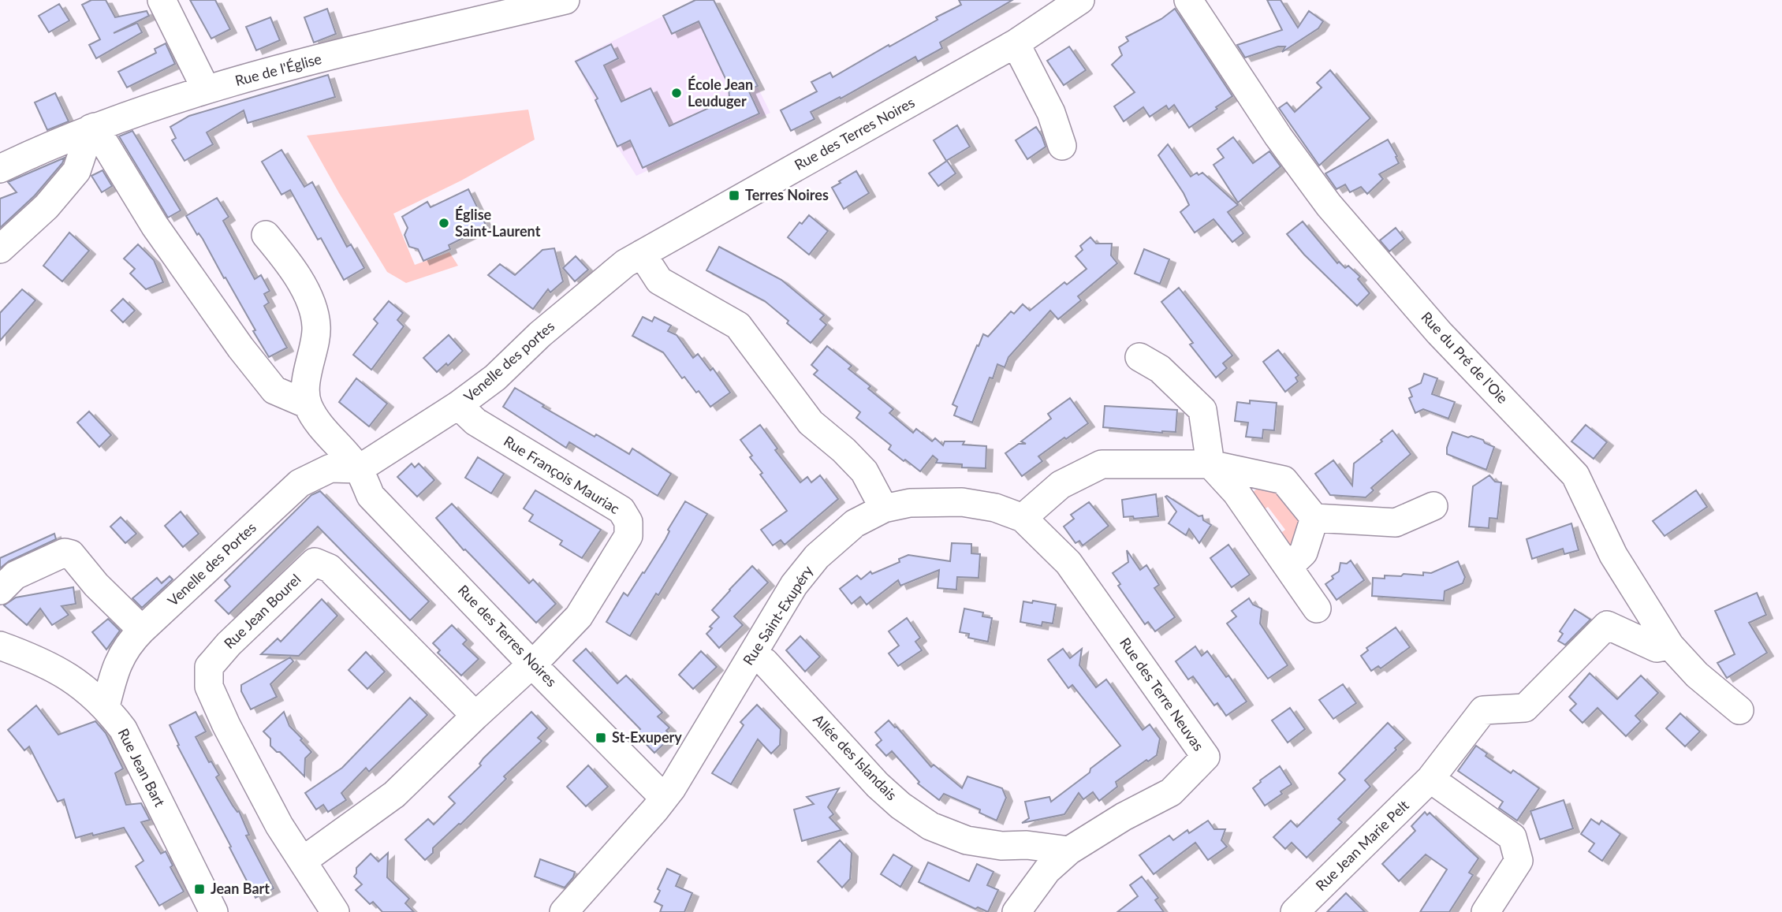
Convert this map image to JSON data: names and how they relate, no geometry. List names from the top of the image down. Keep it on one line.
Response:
{"streets":{"street":["Rue de l'Église","Rue des Terres Noires","Rue du Pré de l'Oie","Venelle des portes","Rue François Mauriac","Venelle des Portes","Rue Jean Bourel","Rue Saint-Exupéry","Rue des Terre Neuvas","Allée des Islandais","Rue Jean Bart","Rue Jean Marie Pelt"]},"crossings":[["Rue des Terres Noires","Venelle des portes"],["Rue des Terres Noires","Rue François Mauriac"],["Rue des Terres Noires","Venelle des Portes"],["Rue des Terres Noires","Rue Saint-Exupéry"],["Rue du Pré de l'Oie","Rue Jean Marie Pelt"],["Venelle des portes","Rue François Mauriac"],["Venelle des portes","Venelle des Portes"],["Venelle des Portes","Rue Jean Bart"],["Rue Saint-Exupéry","Rue des Terre Neuvas"],["Rue Saint-Exupéry","Allée des Islandais"],["Rue des Terre Neuvas","Allée des Islandais"]],"places":{"other":["École Jean Leuduger","Église Saint-Laurent"],"transit":["Terres Noires","St-Exupery","Jean Bart"]}}
